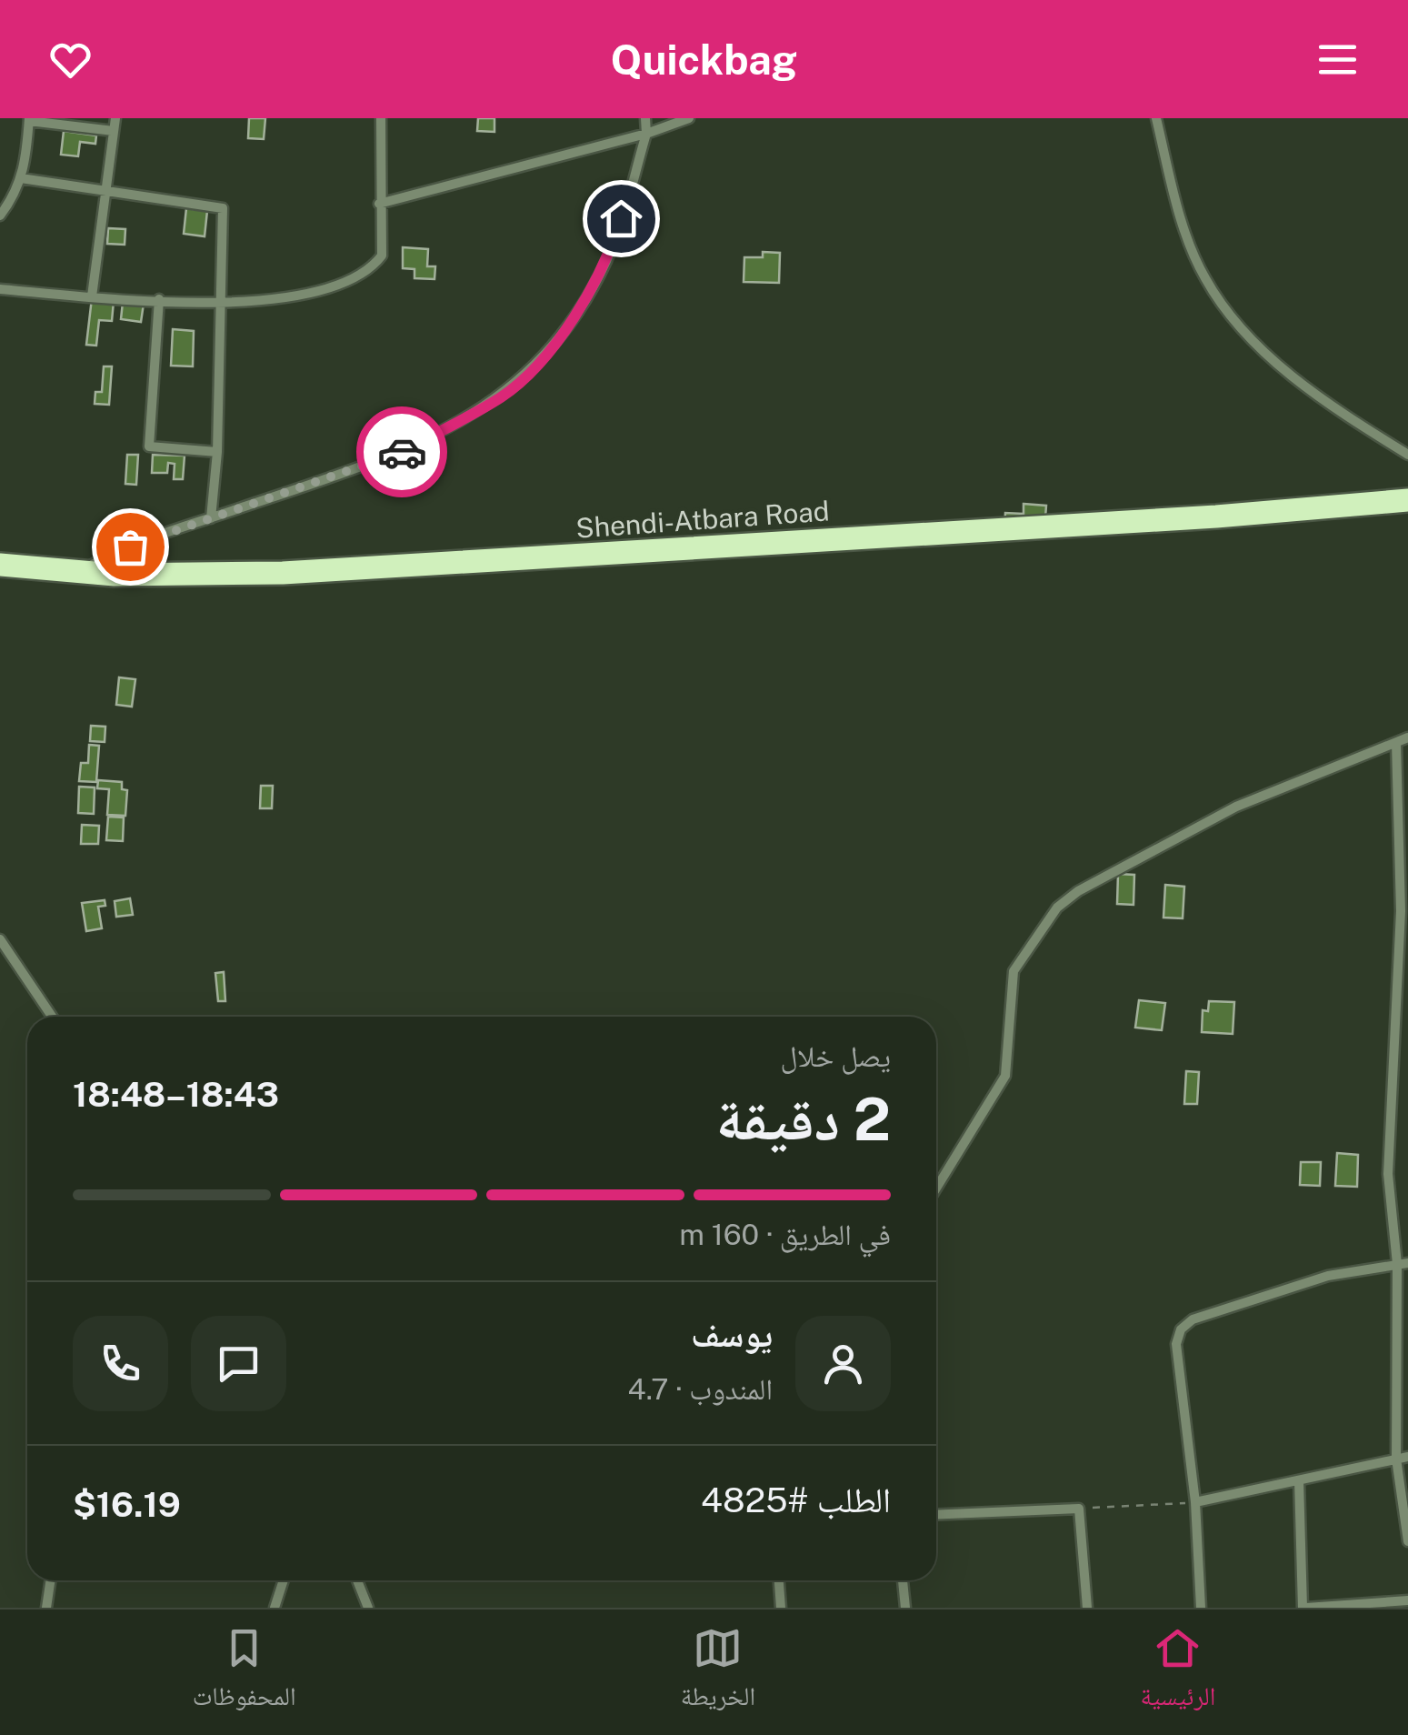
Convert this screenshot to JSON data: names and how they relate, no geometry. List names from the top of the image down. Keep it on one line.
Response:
{"streets":{"highway":["Shendi-Atbara Road"]},"page":{"header":"Quickbag","heading":["2 دقيقة","يصل خلال","18:43–18:48"],"panel":["يوسف","المندوب · 4.7","الطلب #4825","$16.19"],"bar":"في الطريق · 160 m","tabs":["الرئيسية","الخريطة","المحفوظات"]}}
